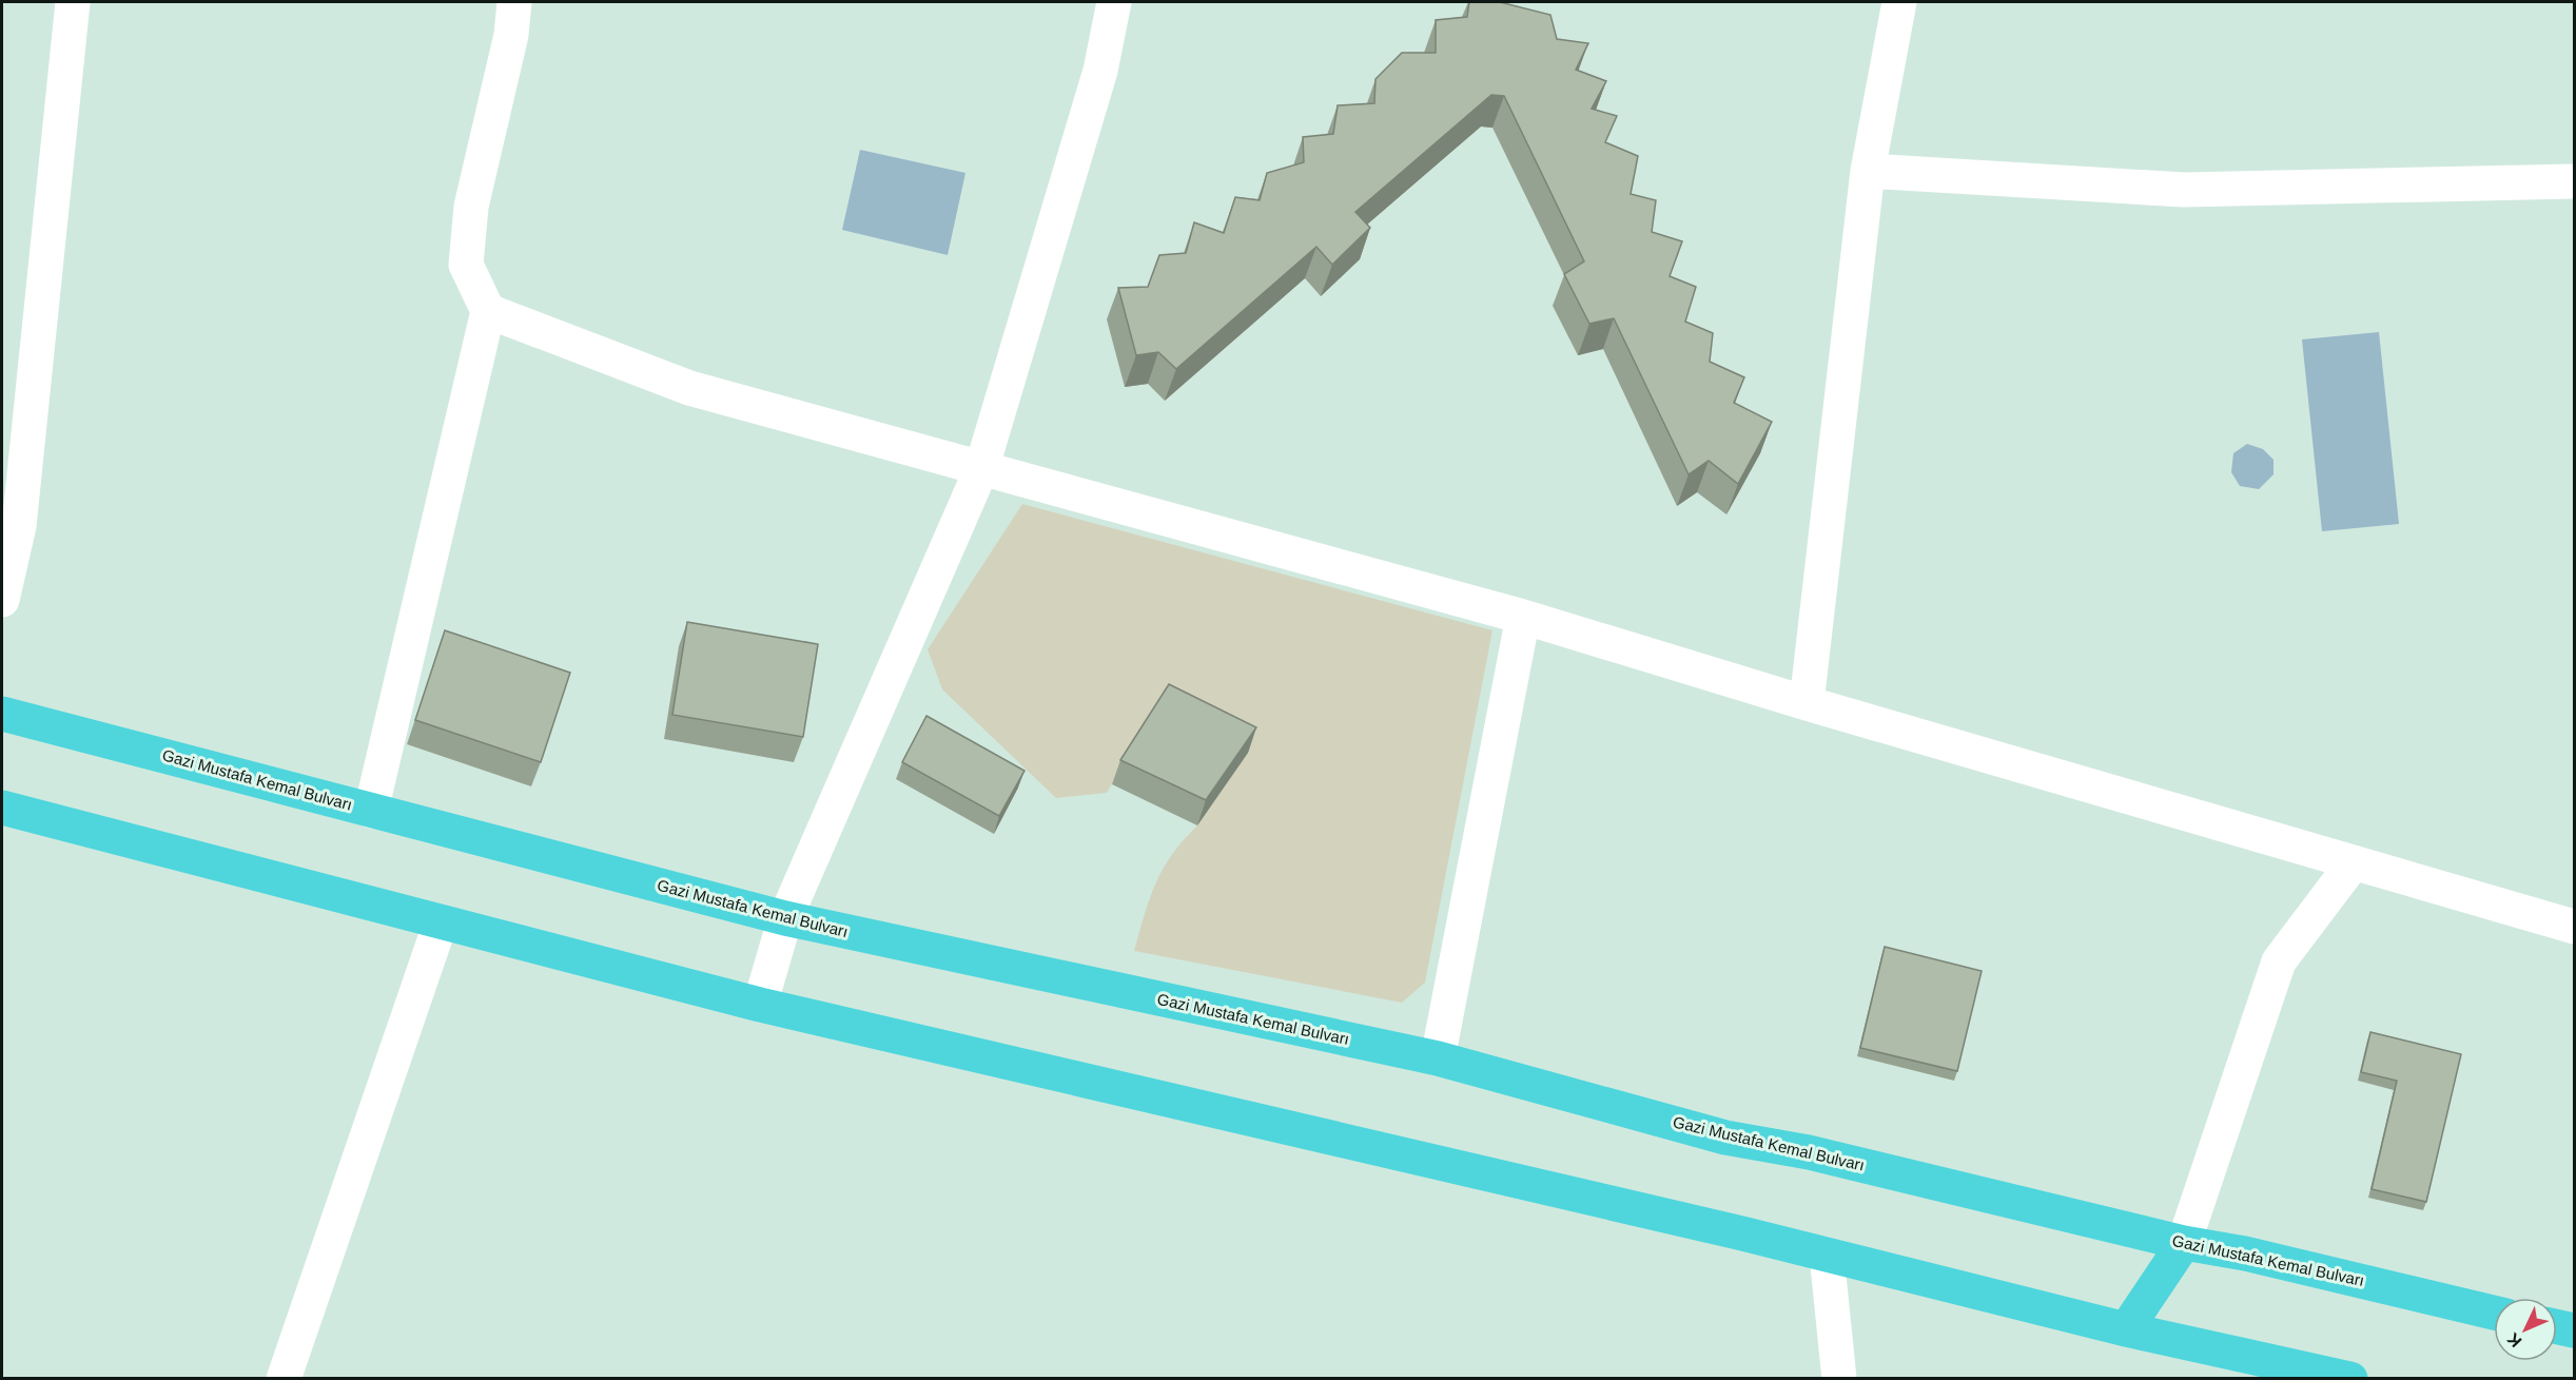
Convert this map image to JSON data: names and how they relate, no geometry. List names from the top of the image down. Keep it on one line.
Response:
{"streets":{"highway":["Gazi Mustafa Kemal Bulvarı"]},"north":"bottom left"}
